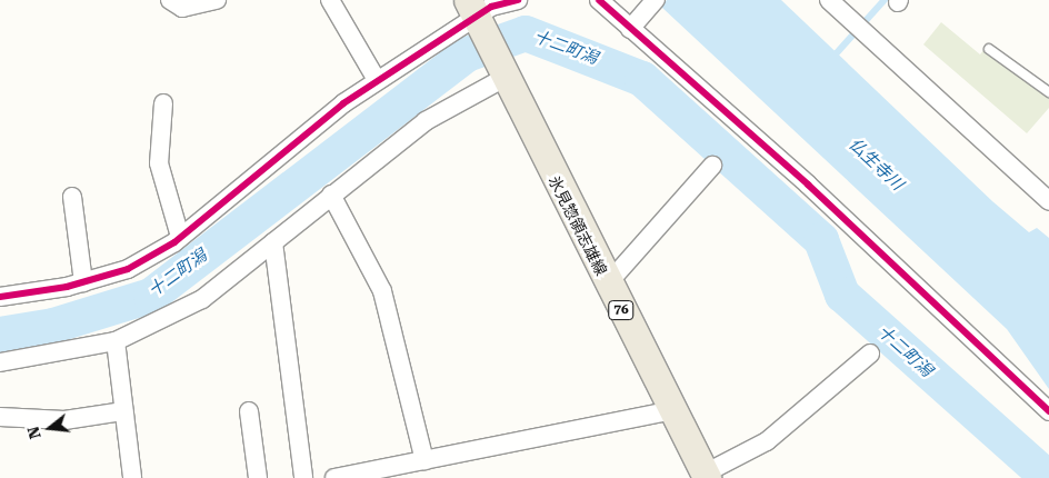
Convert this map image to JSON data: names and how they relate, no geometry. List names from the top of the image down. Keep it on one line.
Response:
{"streets":{"main road":["氷見惣領志雄線","76"]},"water":["十二町潟","仏生寺川"],"north":"left"}
